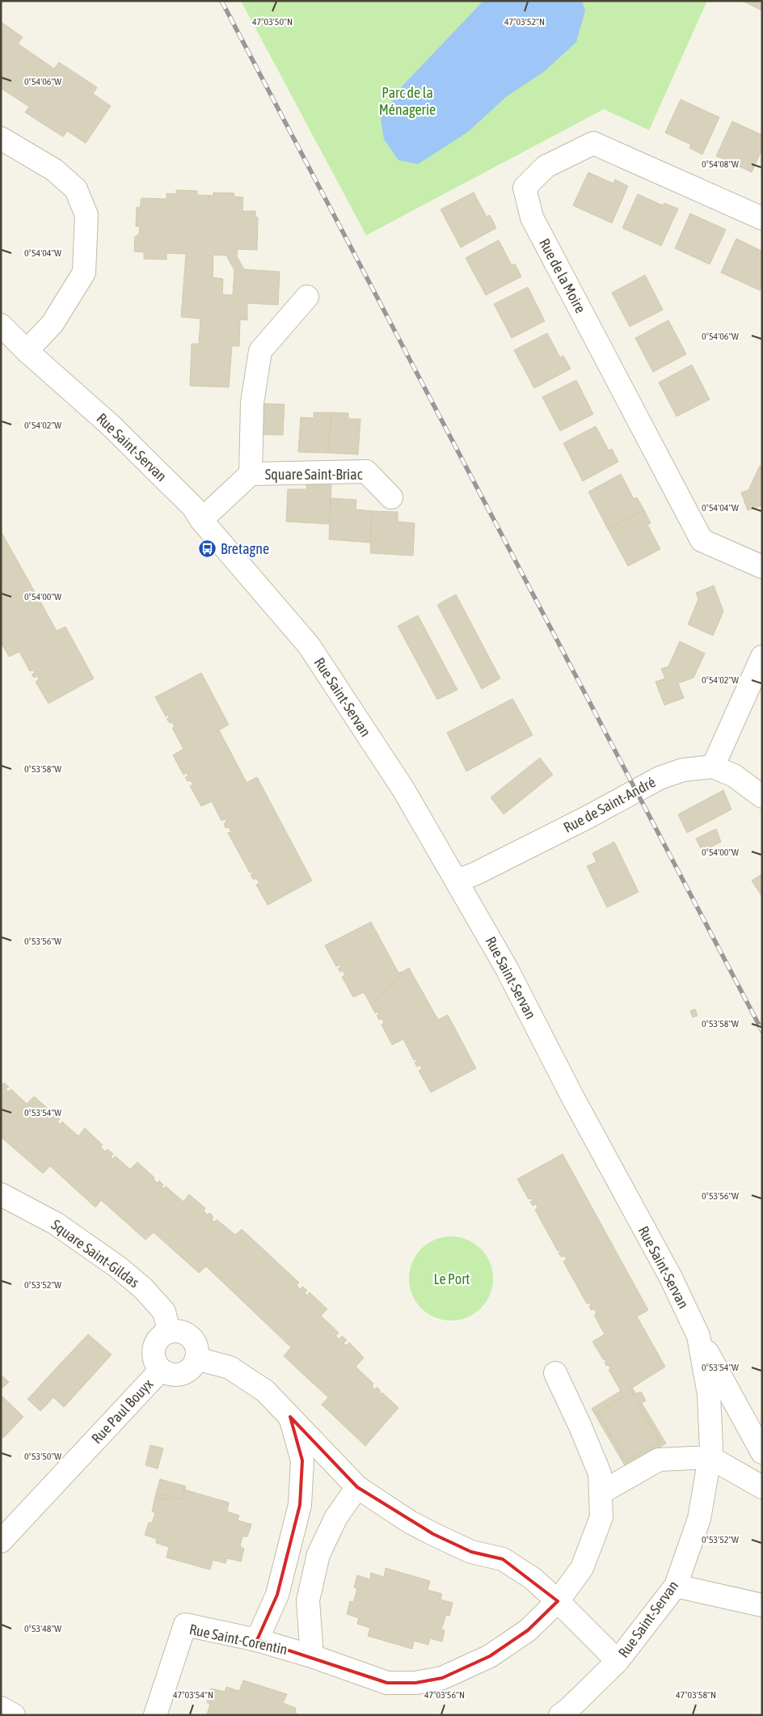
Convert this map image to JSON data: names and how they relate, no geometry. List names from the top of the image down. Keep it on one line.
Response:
{"streets":{"street":["Rue de la Moire","Rue Saint-Servan","Square Saint-Briac","Rue de Saint-André","Square Saint-Gildas","Rue Paul Bouyx","Rue Saint-Corentin"]},"crossings":[["Rue Saint-Servan","Square Saint-Briac"],["Rue Saint-Servan","Rue de Saint-André"],["Square Saint-Gildas","Rue Paul Bouyx"]],"parks":["Parc de la Ménagerie","Le Port"],"places":{"bus stop":["Bretagne"]},"coordinates":["47°03'52\"N","47°03'50\"N","0°54'06\"W","0°54'08\"W","0°54'04\"W","0°54'02\"W","0°54'00\"W","0°53'58\"W","0°53'56\"W","0°53'54\"W","0°53'52\"W","0°53'50\"W","0°53'48\"W","47°03'54\"N","47°03'56\"N","47°03'58\"N"]}
